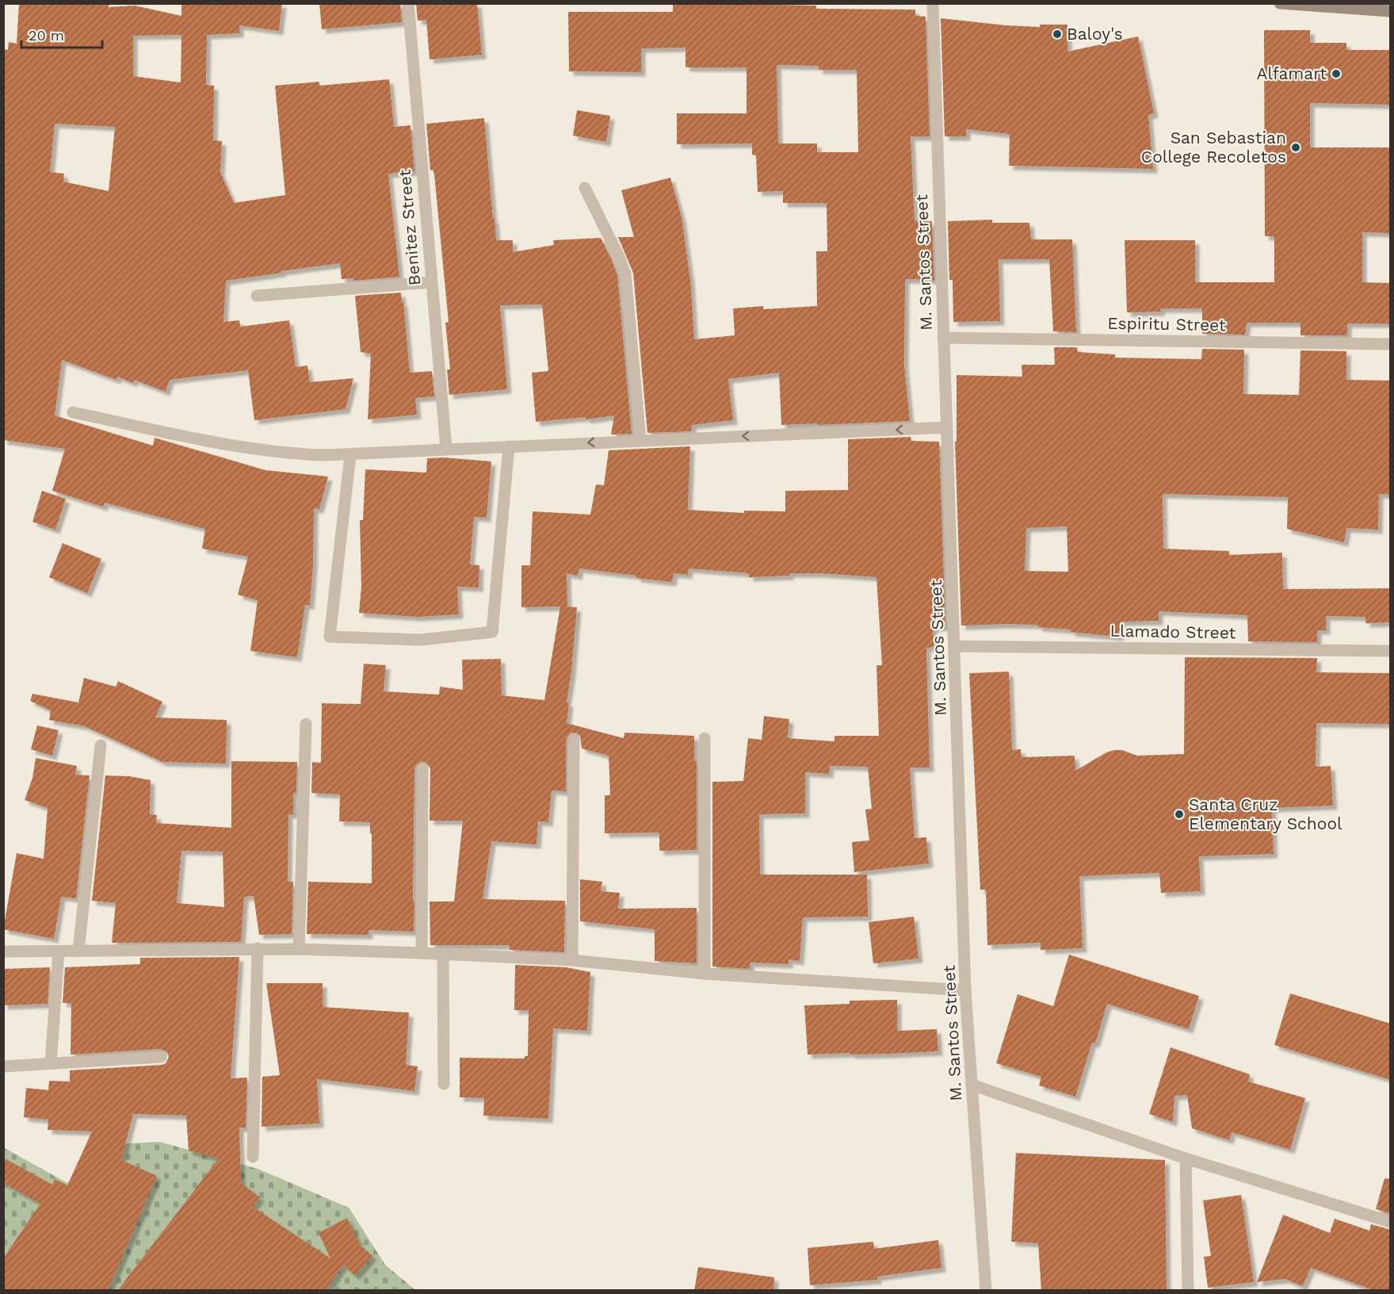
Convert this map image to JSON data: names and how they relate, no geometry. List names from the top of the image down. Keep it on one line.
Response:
{"streets":{"street":["Benitez Street","M. Santos Street","Espiritu Street","Llamado Street"]},"crossings":[["M. Santos Street","Espiritu Street"],["M. Santos Street","Llamado Street"]],"places":["Baloy's","Alfamart","San Sebastian College Recoletos","Santa Cruz Elementary School"],"scale_bar":"20 m"}
